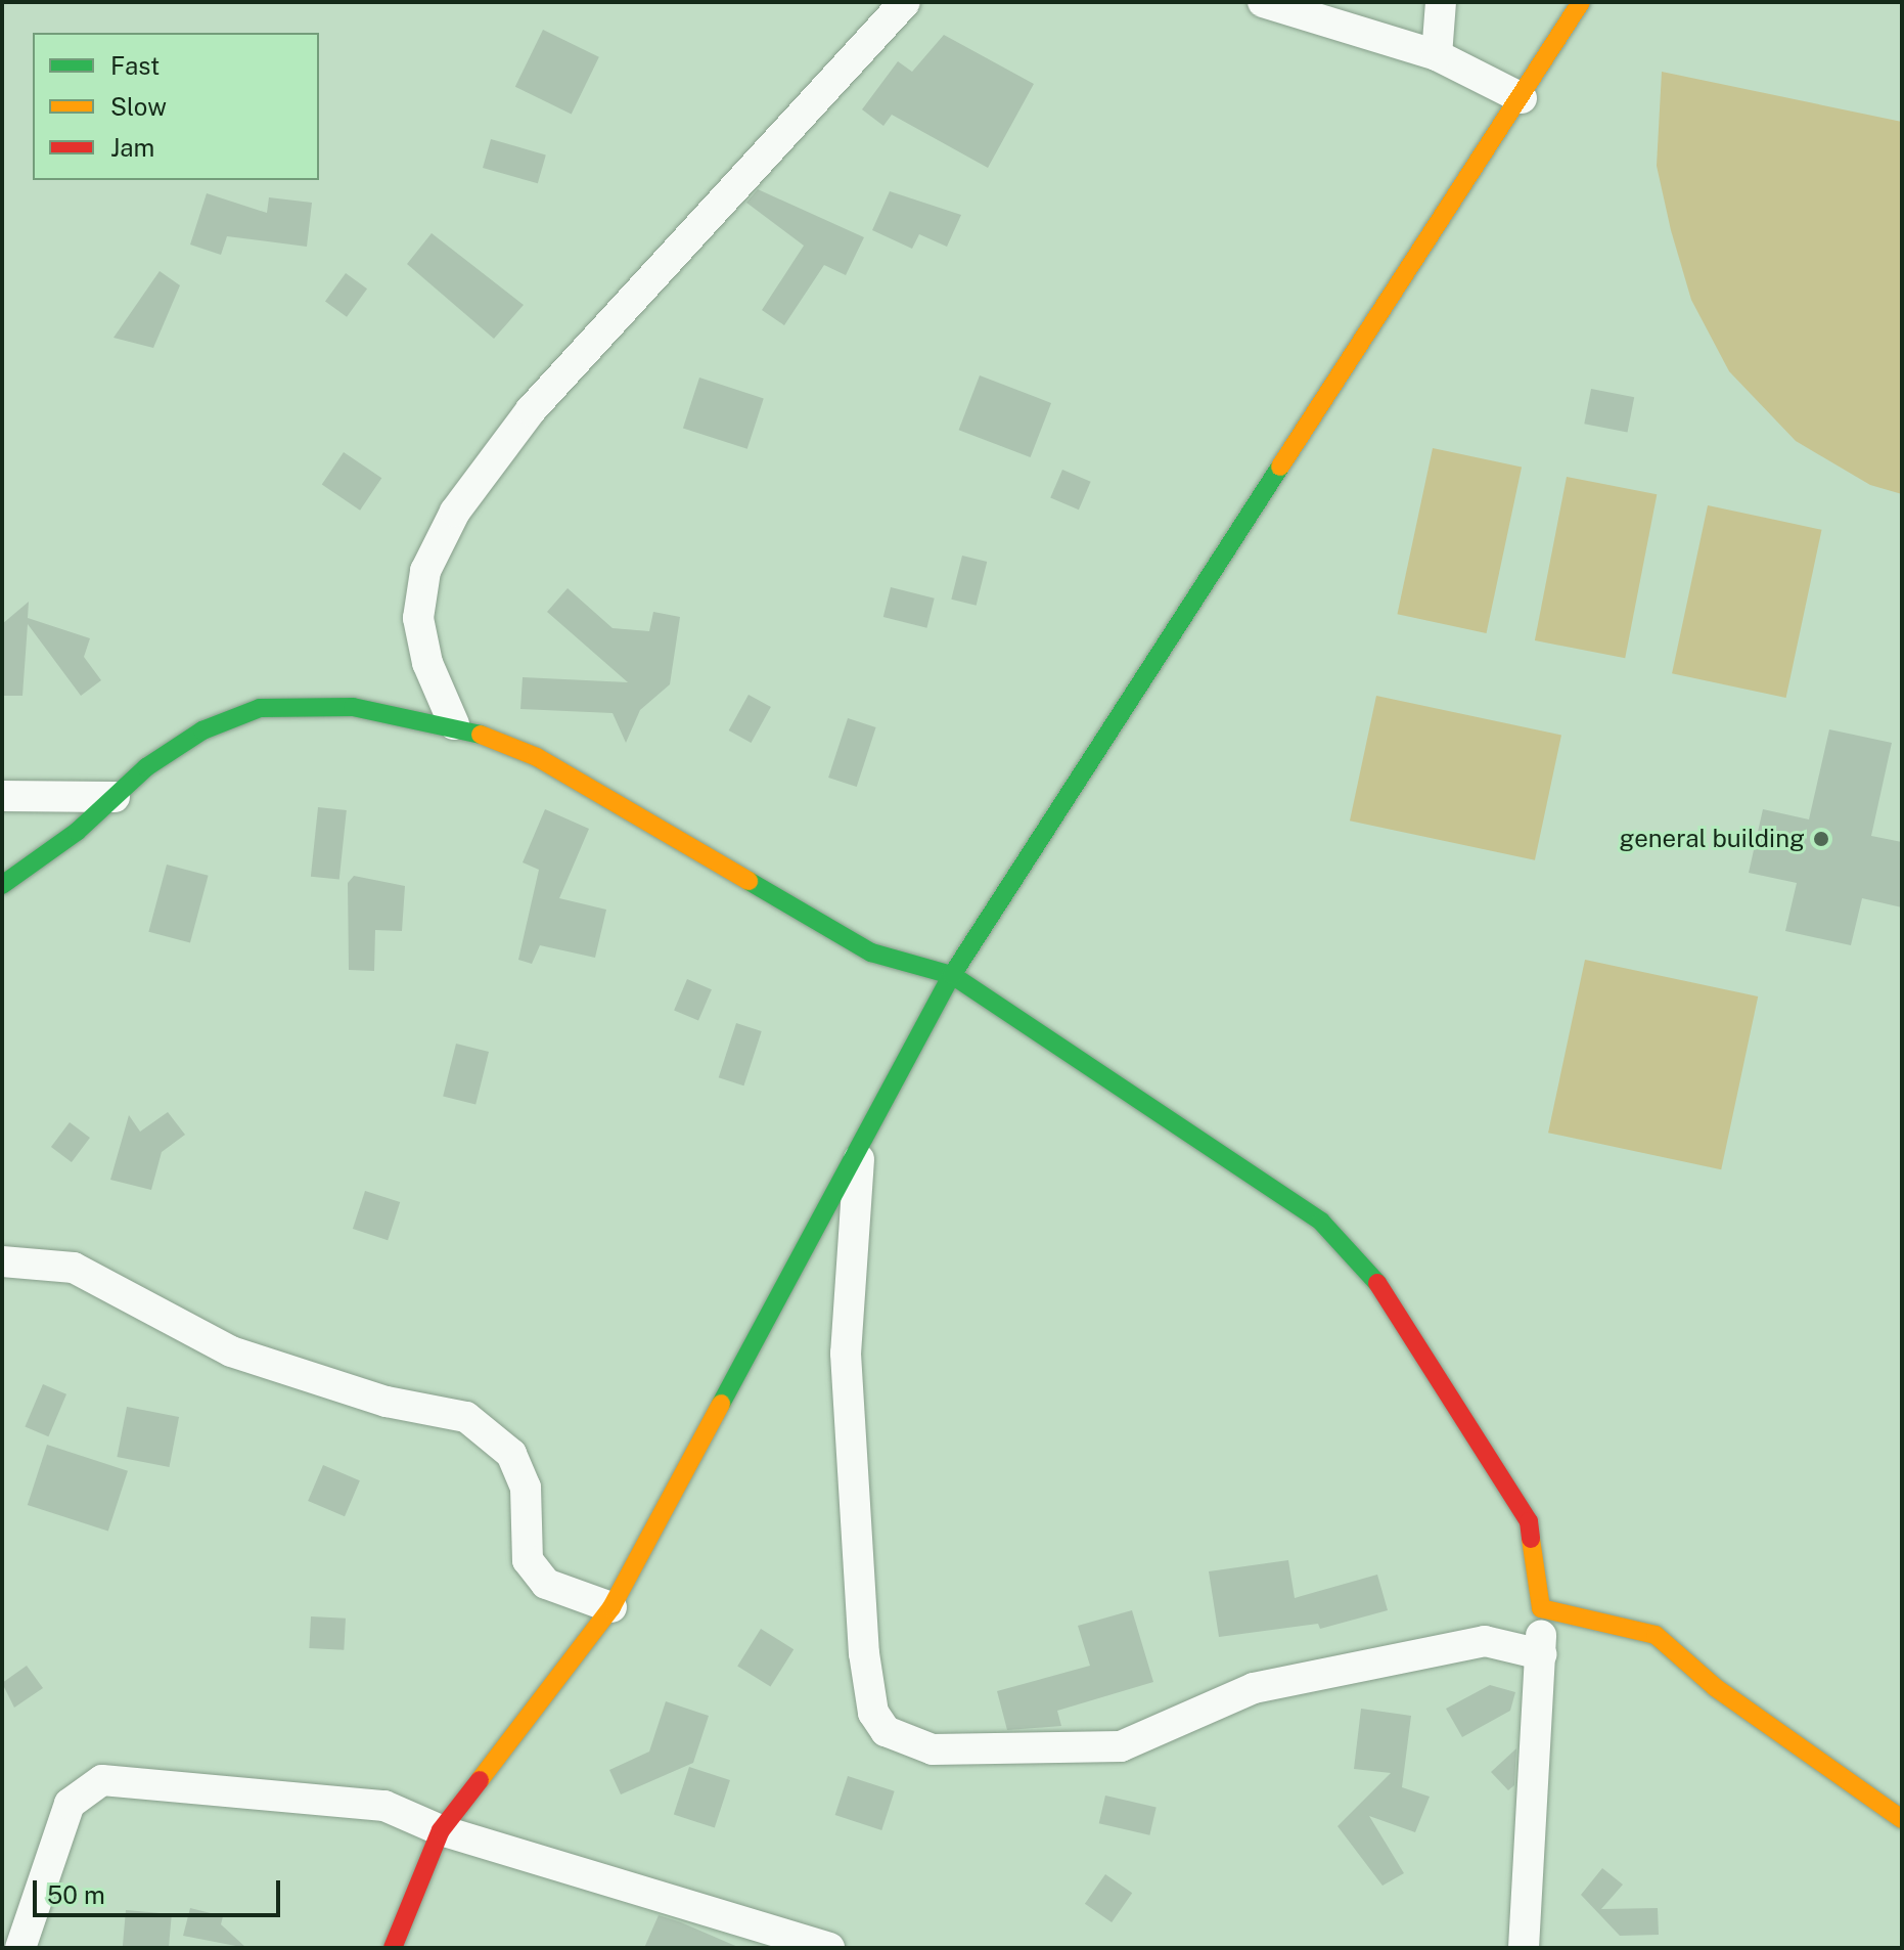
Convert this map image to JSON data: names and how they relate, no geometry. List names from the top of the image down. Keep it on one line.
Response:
{"places":["general building"],"legend":["Fast","Slow","Jam"],"scale_bar":"50 m"}
